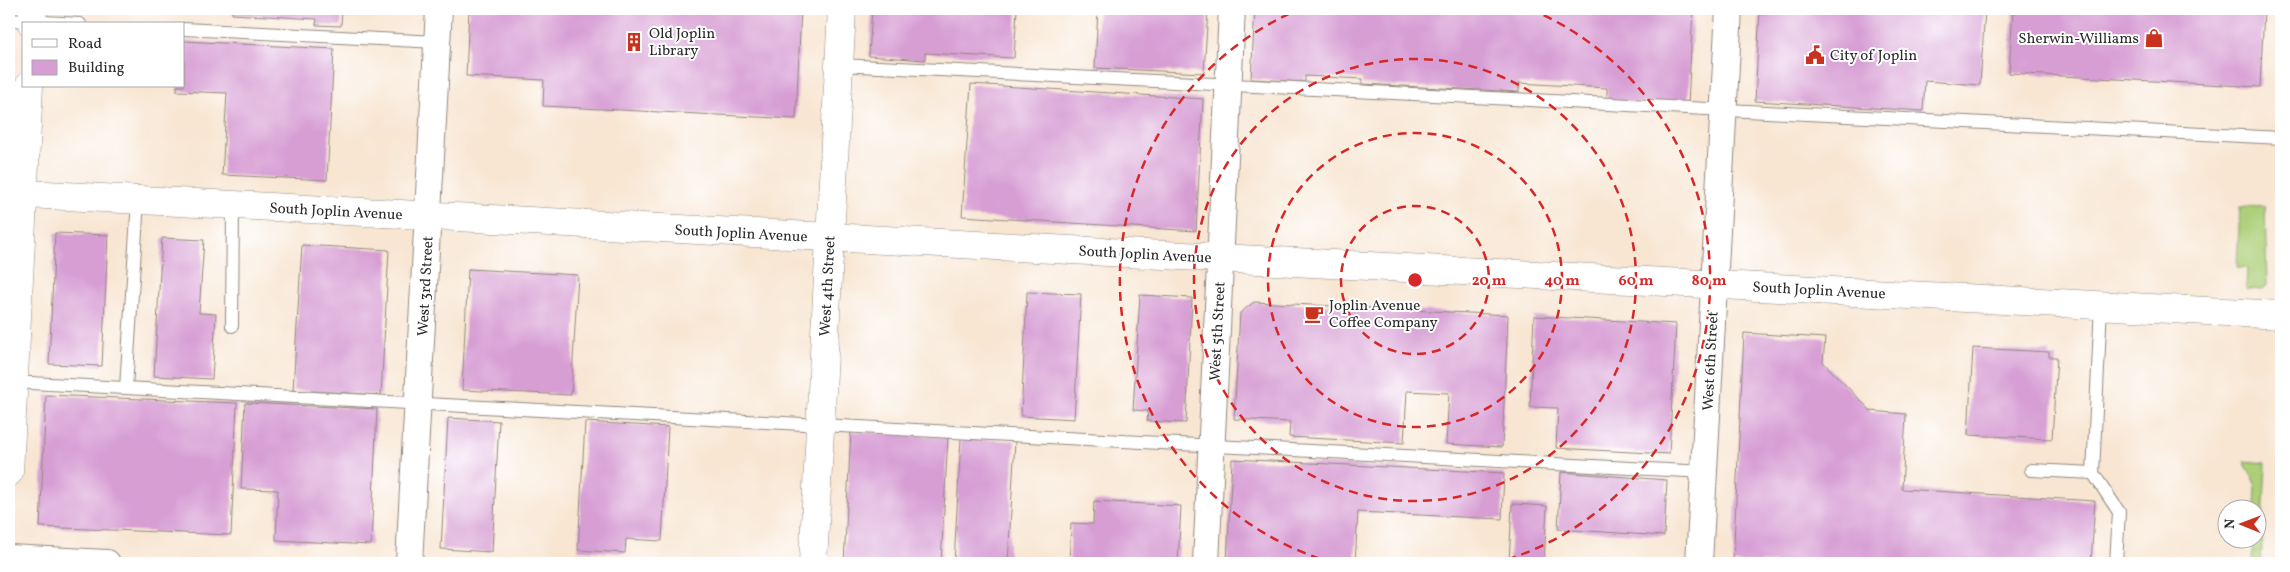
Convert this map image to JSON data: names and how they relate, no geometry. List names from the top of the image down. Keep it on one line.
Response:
{"streets":{"street":["South Joplin Avenue","West 3rd Street","West 4th Street","West 5th Street","West 6th Street"]},"crossings":[["South Joplin Avenue","West 3rd Street"],["South Joplin Avenue","West 4th Street"],["South Joplin Avenue","West 5th Street"],["South Joplin Avenue","West 6th Street"]],"places":{"shop":["Sherwin-Williams"],"building":["Old Joplin Library"],"public building":["City of Joplin"],"cafe":["Joplin Avenue Coffee Company"]},"legend":["Road","Building"],"north":"left","rings":["20 m","40 m","60 m","80 m"]}
